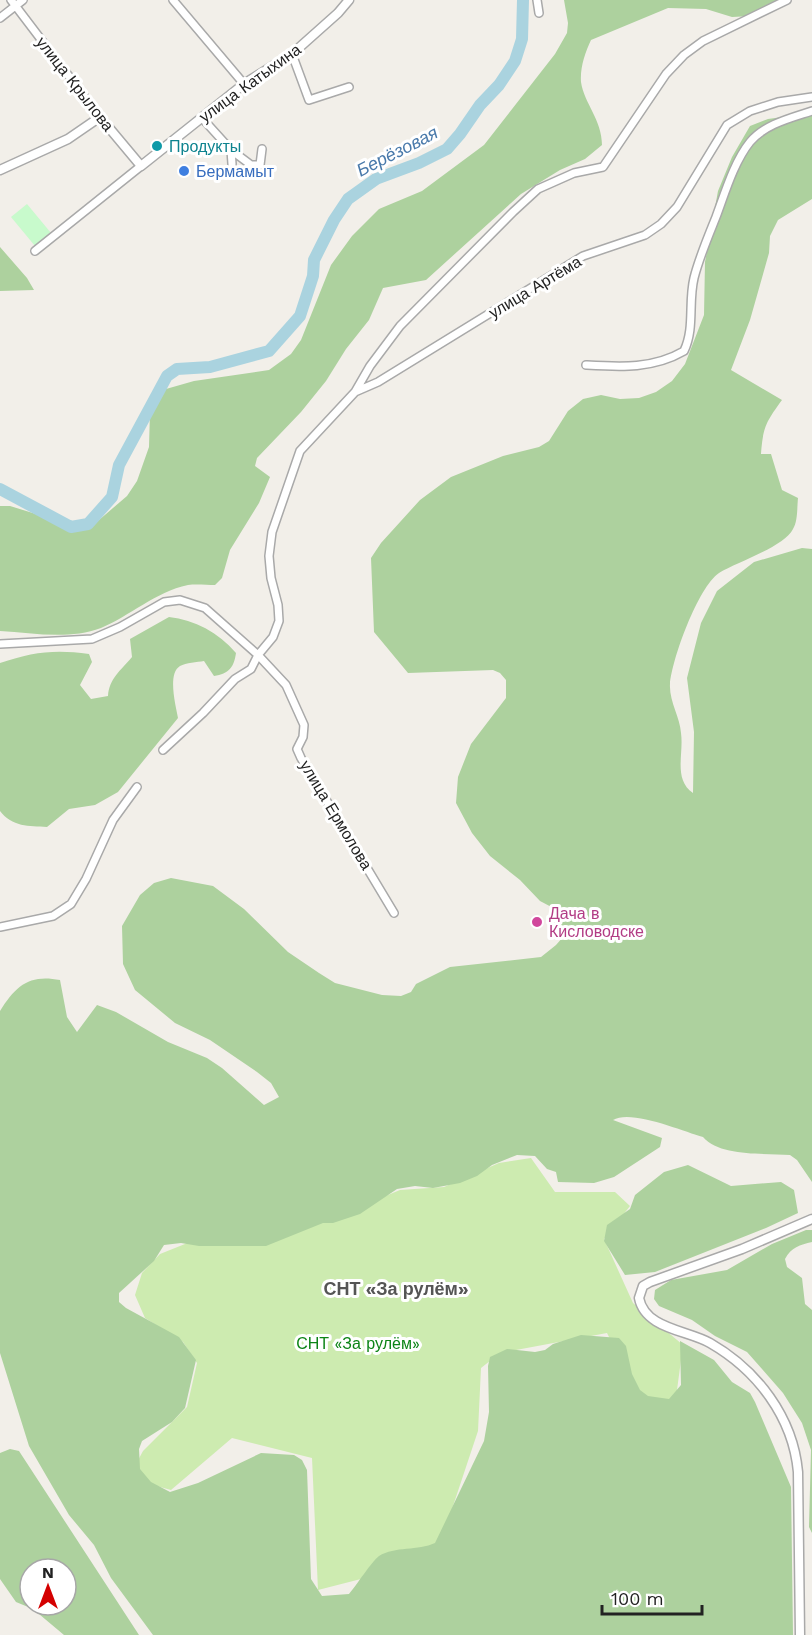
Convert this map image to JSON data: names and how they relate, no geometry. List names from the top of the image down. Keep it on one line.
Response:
{"streets":{"street":["улица Катыхина","улица Крылова","улица Артёма","улица Ермолова"]},"crossings":[["улица Катыхина","улица Крылова"]],"districts":["СНТ «За рулём»"],"water":["Берёзовая"],"parks":["СНТ «За рулём»"],"places":["Продукты","Бермамыт","Дача в Кисловодске"],"scale_bar":"100 m","north":"top"}
